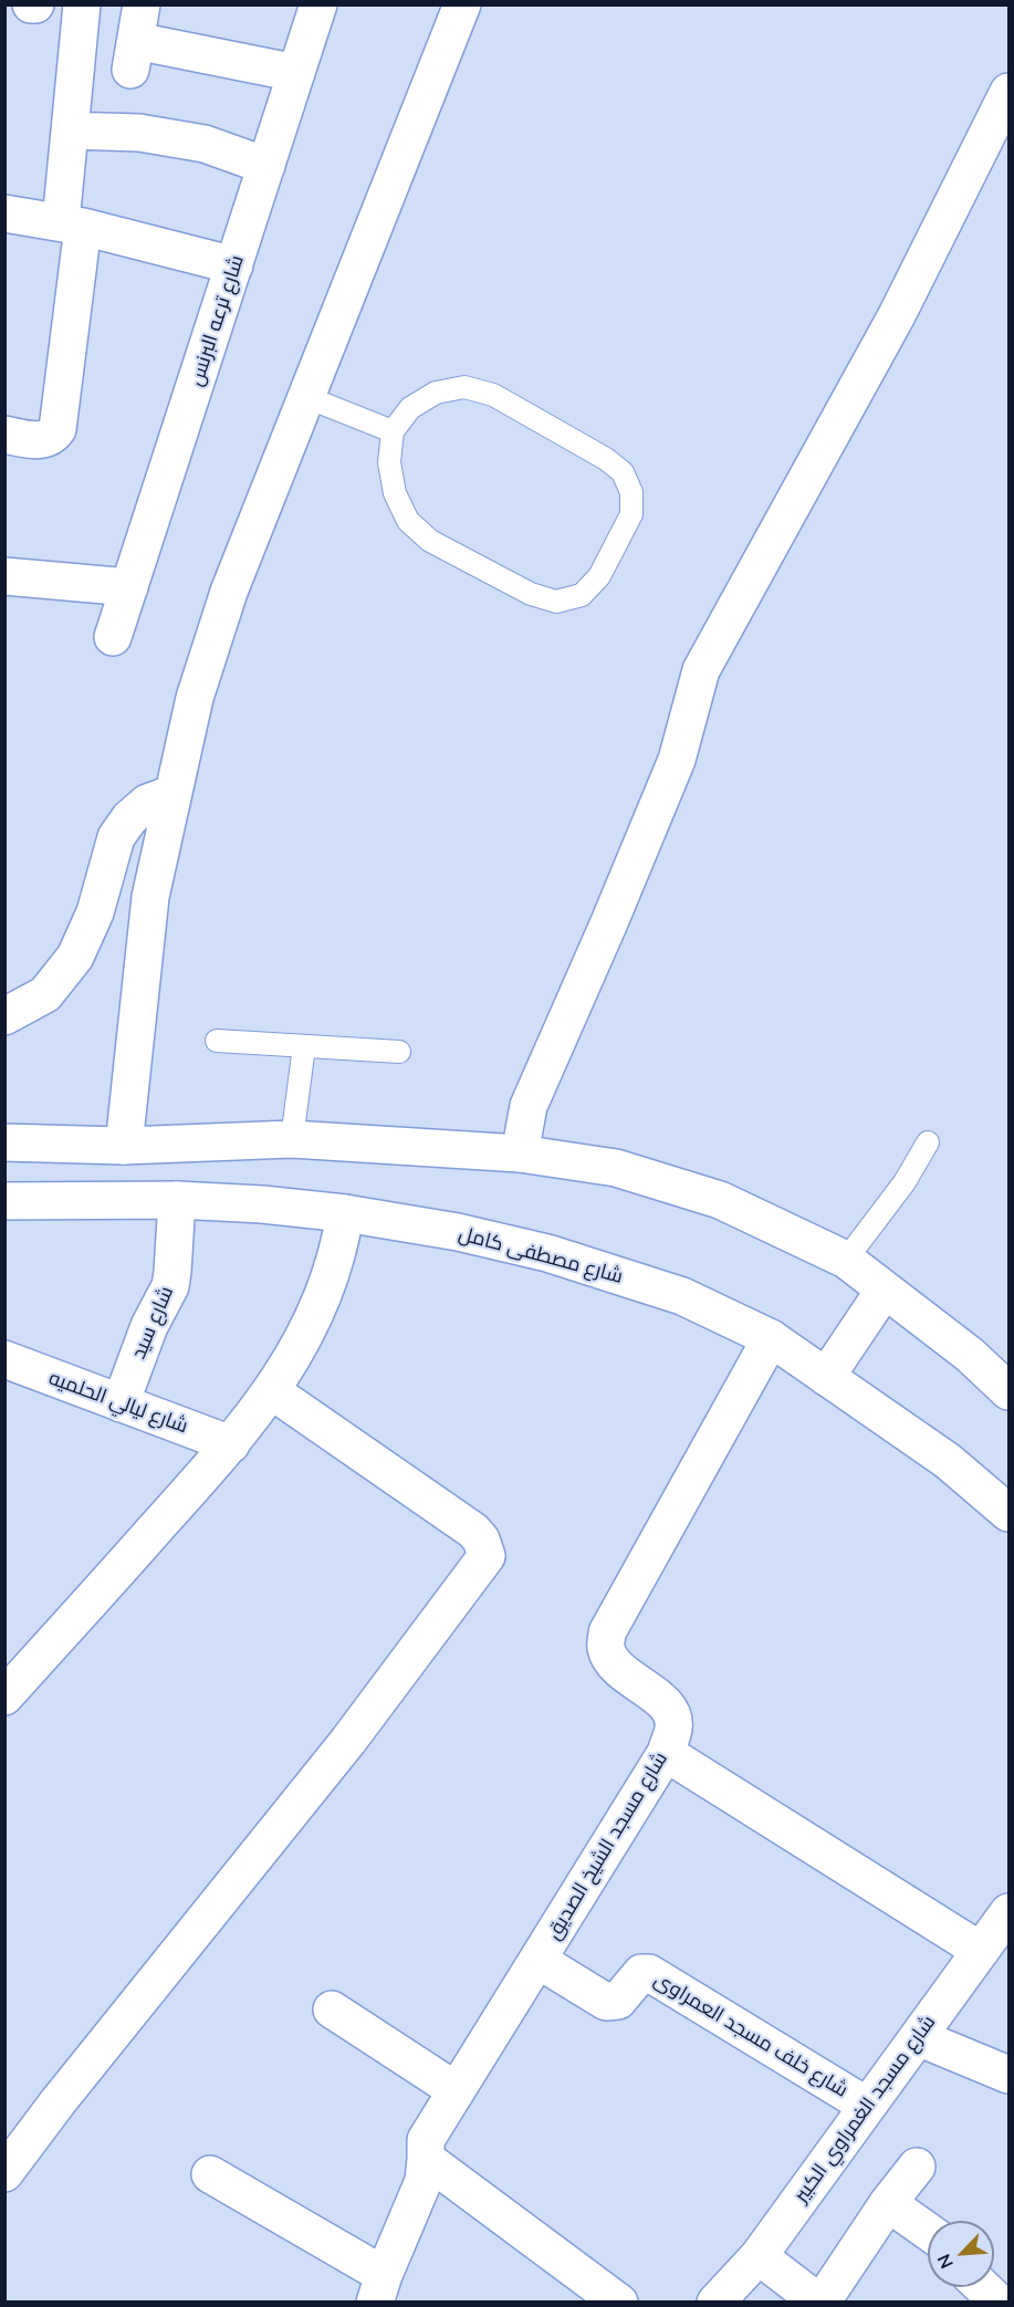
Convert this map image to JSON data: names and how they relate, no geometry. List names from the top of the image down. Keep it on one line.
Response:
{"streets":{"street":["شارع ترعه البرنس","شارع مصطفى كامل","شارع سيد","شارع ليالي الحلميه","شارع مسجد الشيخ الصديق","شارع خلف مسجد العمراوى","شارع مسجد الغمراوي الكبير"]},"crossings":[["شارع مصطفى كامل","شارع سيد"],["شارع مصطفى كامل","شارع مسجد الشيخ الصديق"],["شارع سيد","شارع ليالي الحلميه"],["شارع مسجد الشيخ الصديق","شارع خلف مسجد العمراوى"],["شارع خلف مسجد العمراوى","شارع مسجد الغمراوي الكبير"]],"north":"bottom left"}
